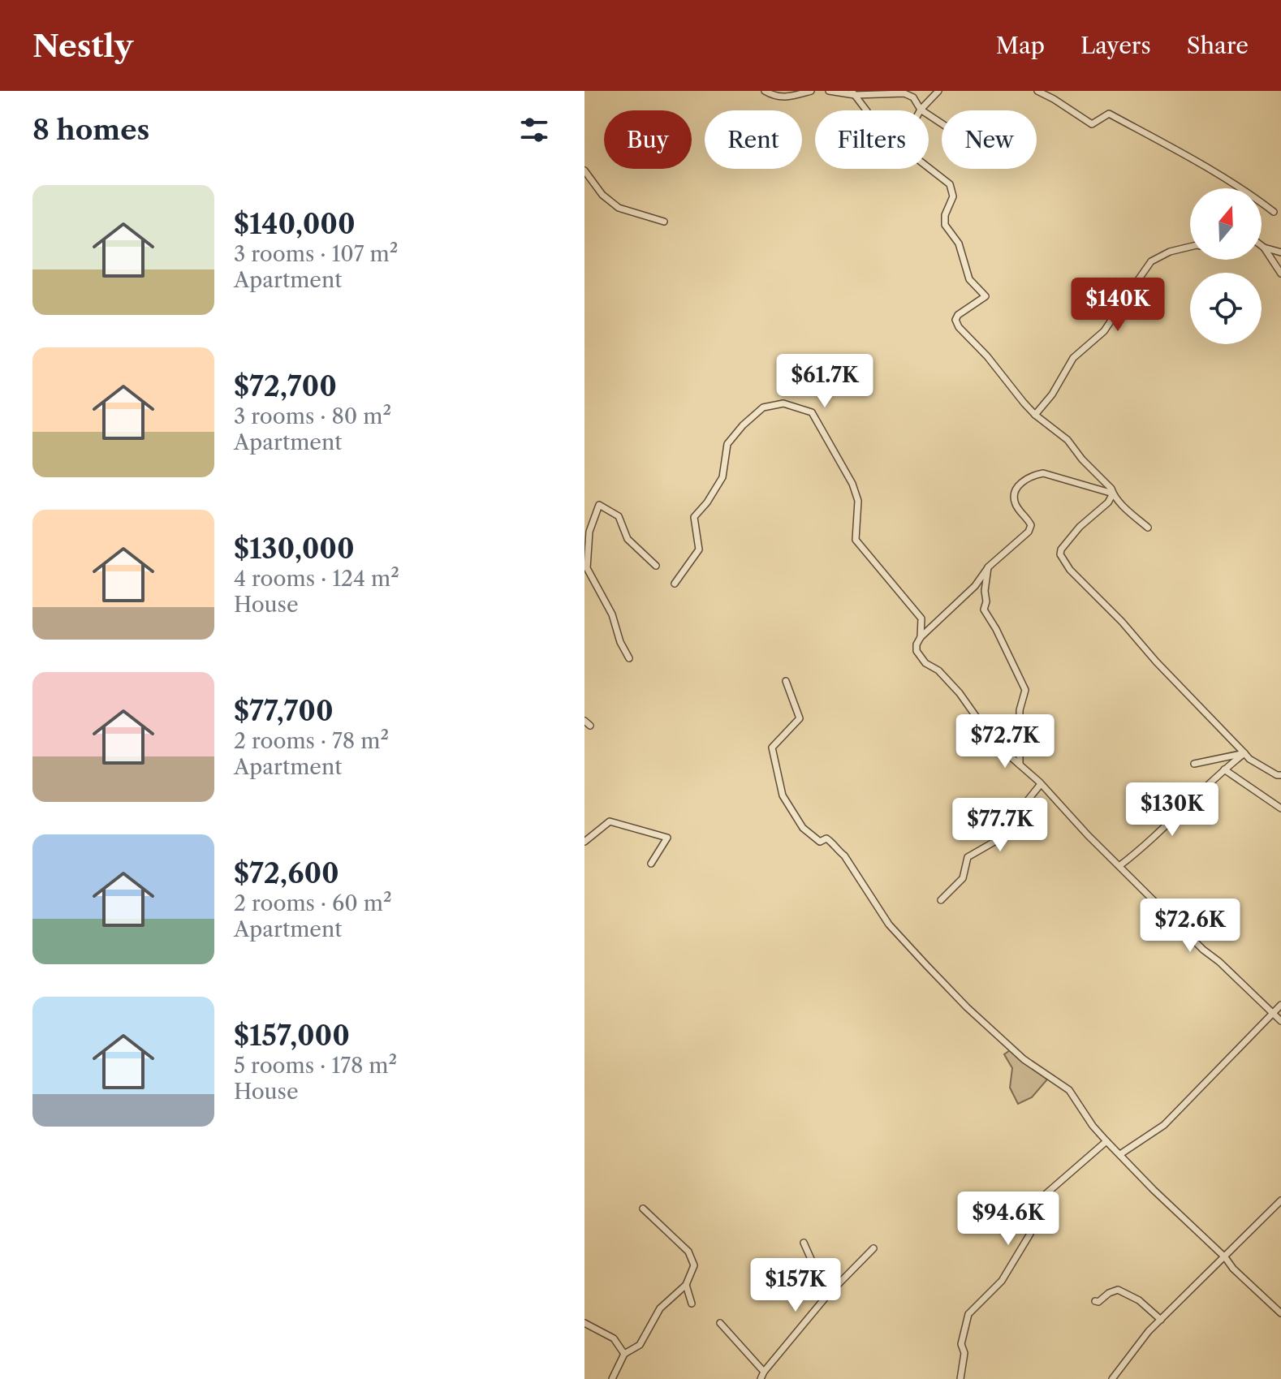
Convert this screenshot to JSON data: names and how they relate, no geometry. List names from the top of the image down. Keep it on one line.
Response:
{"north":"top","page":{"header":"Nestly","nav":["Map","Layers","Share"],"heading":"8 homes","chip":["Buy","Rent","Filters","New"],"list":[{"name":"$140,000","note":"3 rooms · 107 m² · Apartment"},{"name":"$72,700","note":"3 rooms · 80 m² · Apartment"},{"name":"$130,000","note":"4 rooms · 124 m² · House"},{"name":"$77,700","note":"2 rooms · 78 m² · Apartment"},{"name":"$72,600","note":"2 rooms · 60 m² · Apartment"},{"name":"$157,000","note":"5 rooms · 178 m² · House"}],"price":["$140K","$61.7K","$72.7K","$130K","$77.7K","$72.6K","$94.6K","$157K"]}}
